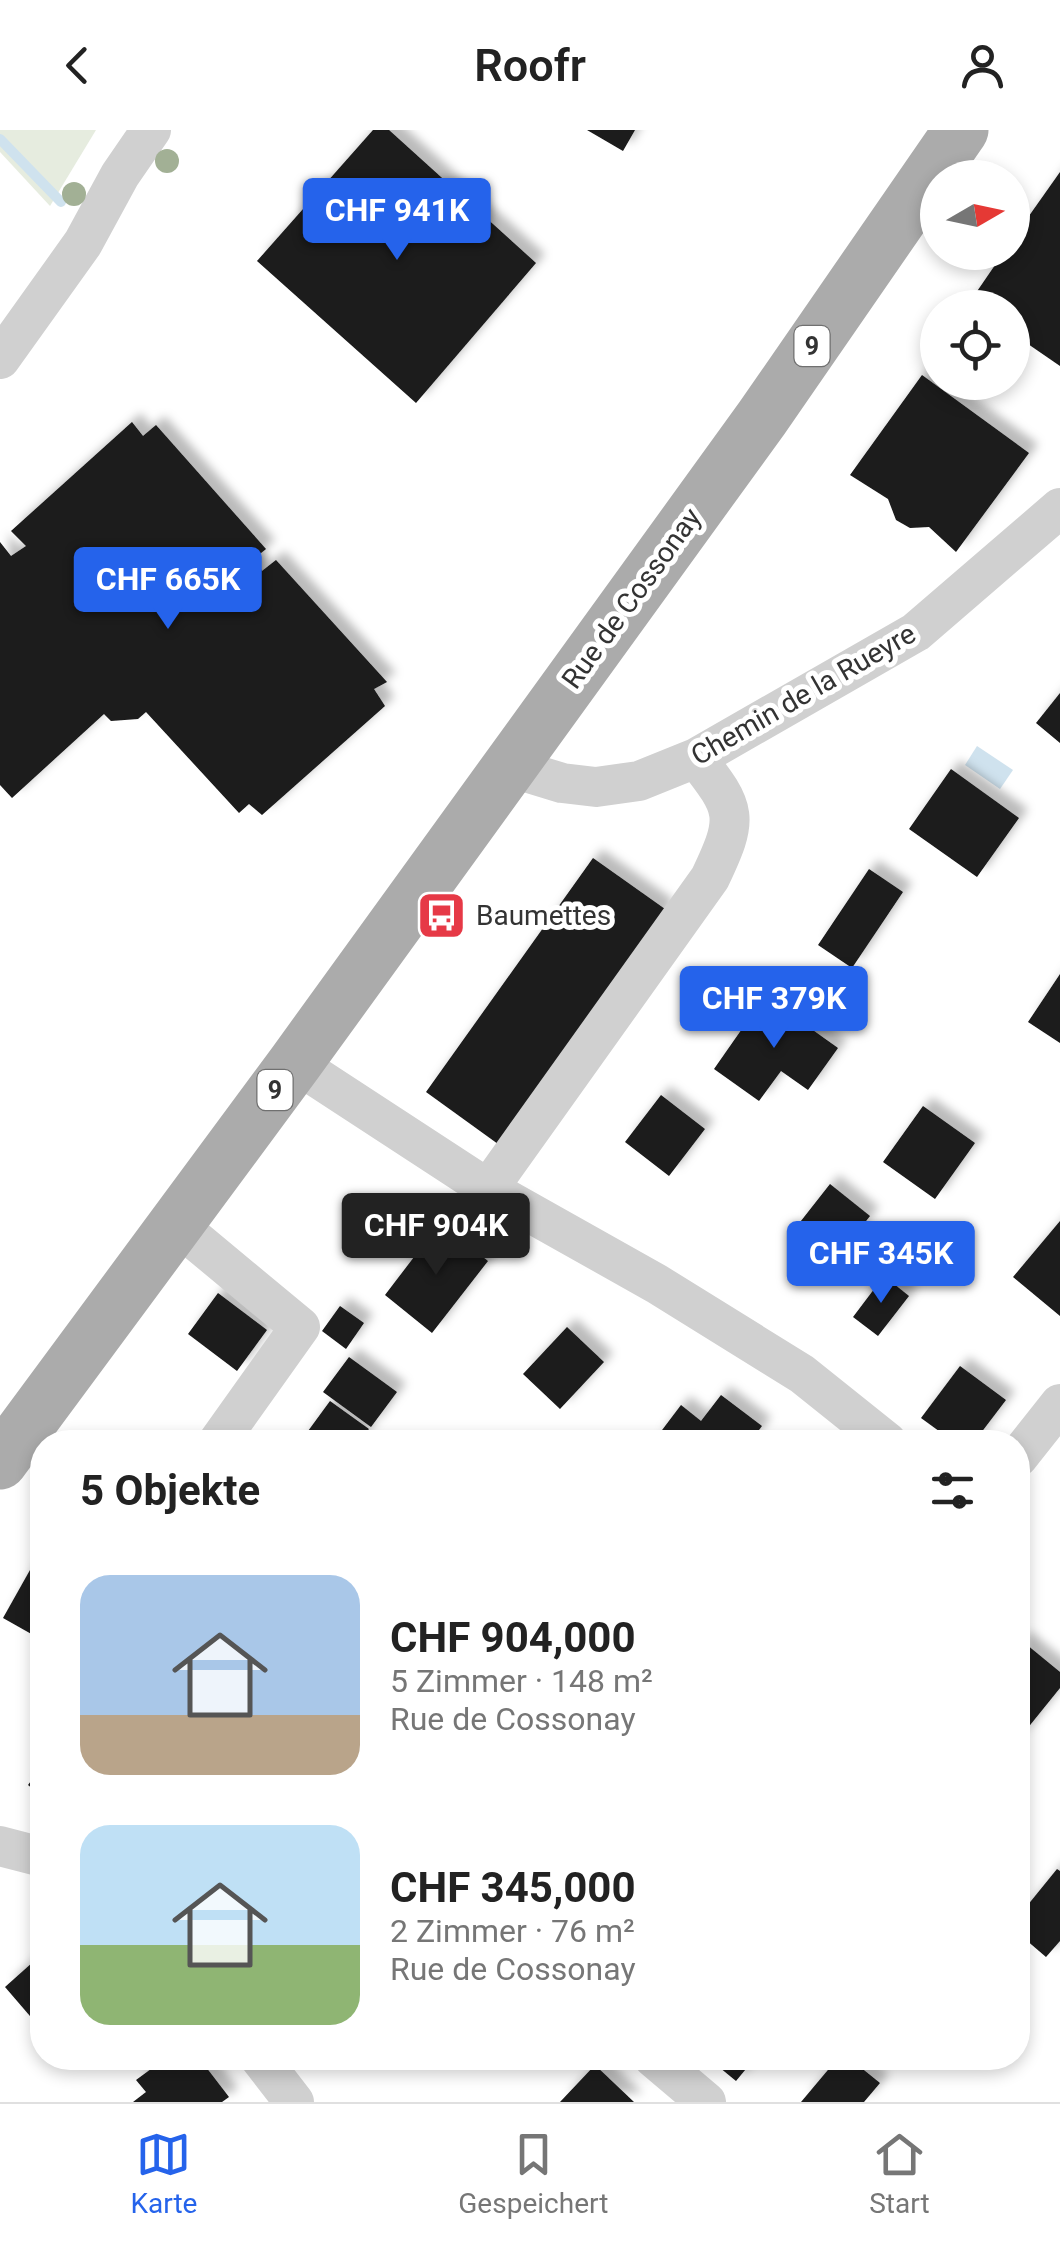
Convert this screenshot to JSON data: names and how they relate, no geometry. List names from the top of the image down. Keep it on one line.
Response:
{"streets":{"main road":["9","Rue de Cossonay"],"street":["Chemin de la Rueyre"]},"crossings":[["Rue de Cossonay","Chemin de la Rueyre"]],"places":{"bus stop":["Baumettes"]},"north":"right","page":{"header":"Roofr","price":["CHF 941K","CHF 665K","CHF 379K","CHF 904K","CHF 345K"],"heading":"5 Objekte","list":[{"name":"CHF 904,000","note":"5 Zimmer · 148 m² · Rue de Cossonay"},{"name":"CHF 345,000","note":"2 Zimmer · 76 m² · Rue de Cossonay"}],"tabs":["Karte","Gespeichert","Start"]}}
